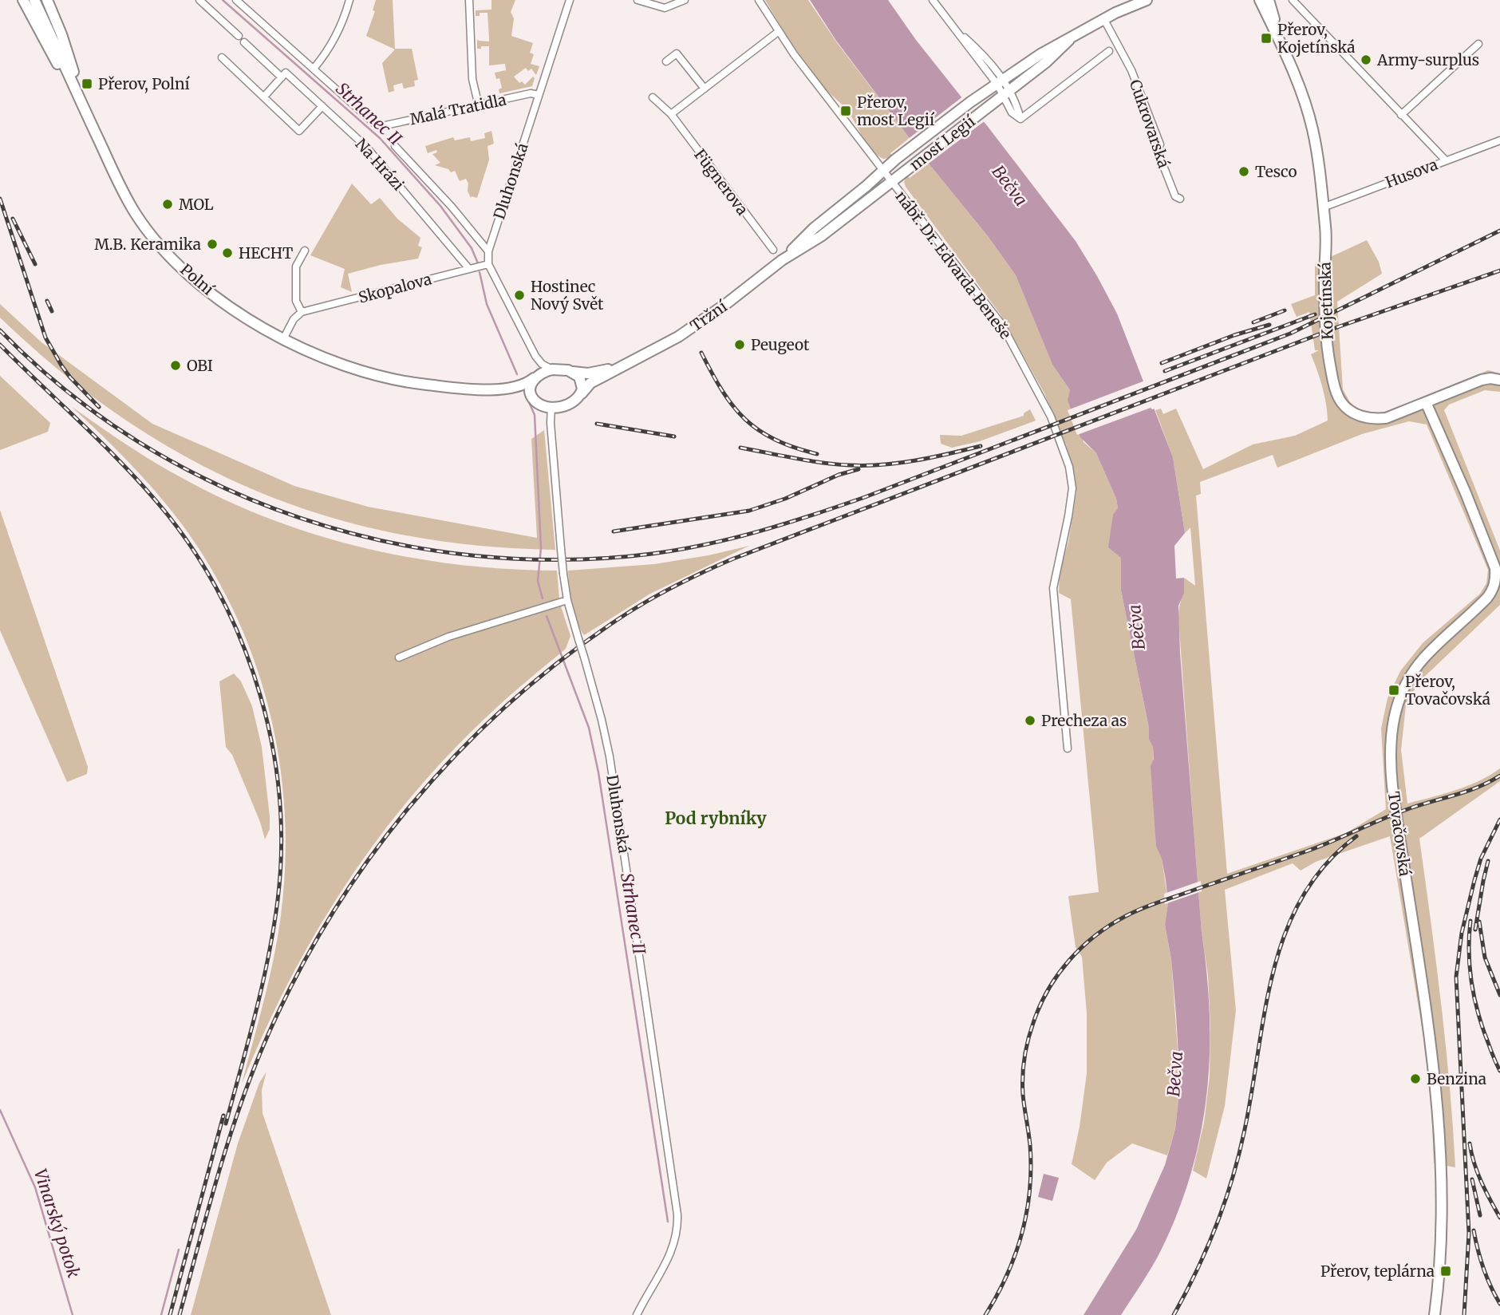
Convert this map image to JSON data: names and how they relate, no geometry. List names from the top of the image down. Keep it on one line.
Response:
{"streets":{"main road":["most Legií","Polní","Kojetínská","Tržní","Tovačovská"],"street":["Malá Tratidla","Cukrovarská","Na Hrázi","Husova","Dluhonská","Fügnerova","nábř. Dr. Edvarda Beneše","Skopalova"]},"crossings":[["Malá Tratidla","Na Hrázi"],["Malá Tratidla","Dluhonská"],["most Legií","Tržní"],["Na Hrázi","Dluhonská"],["Na Hrázi","Skopalova"],["Husova","Kojetínská"],["Dluhonská","Polní"],["Dluhonská","Skopalova"],["Dluhonská","Tržní"],["nábř. Dr. Edvarda Beneše","Tržní"],["Polní","Tržní"],["Kojetínská","Tovačovská"]],"districts":["Pod rybníky"],"water":["Strhanec II","Bečva","Vinarský potok"],"places":{"transit":["Přerov, Kojetínská","Přerov, Polní","Přerov, most Legií","Přerov, Tovačovská","Přerov, teplárna"],"other":["Army-surplus","Tesco","MOL","M.B. Keramika","HECHT","Hostinec Nový Svět","Peugeot","OBI","Precheza as","Benzina"]}}
